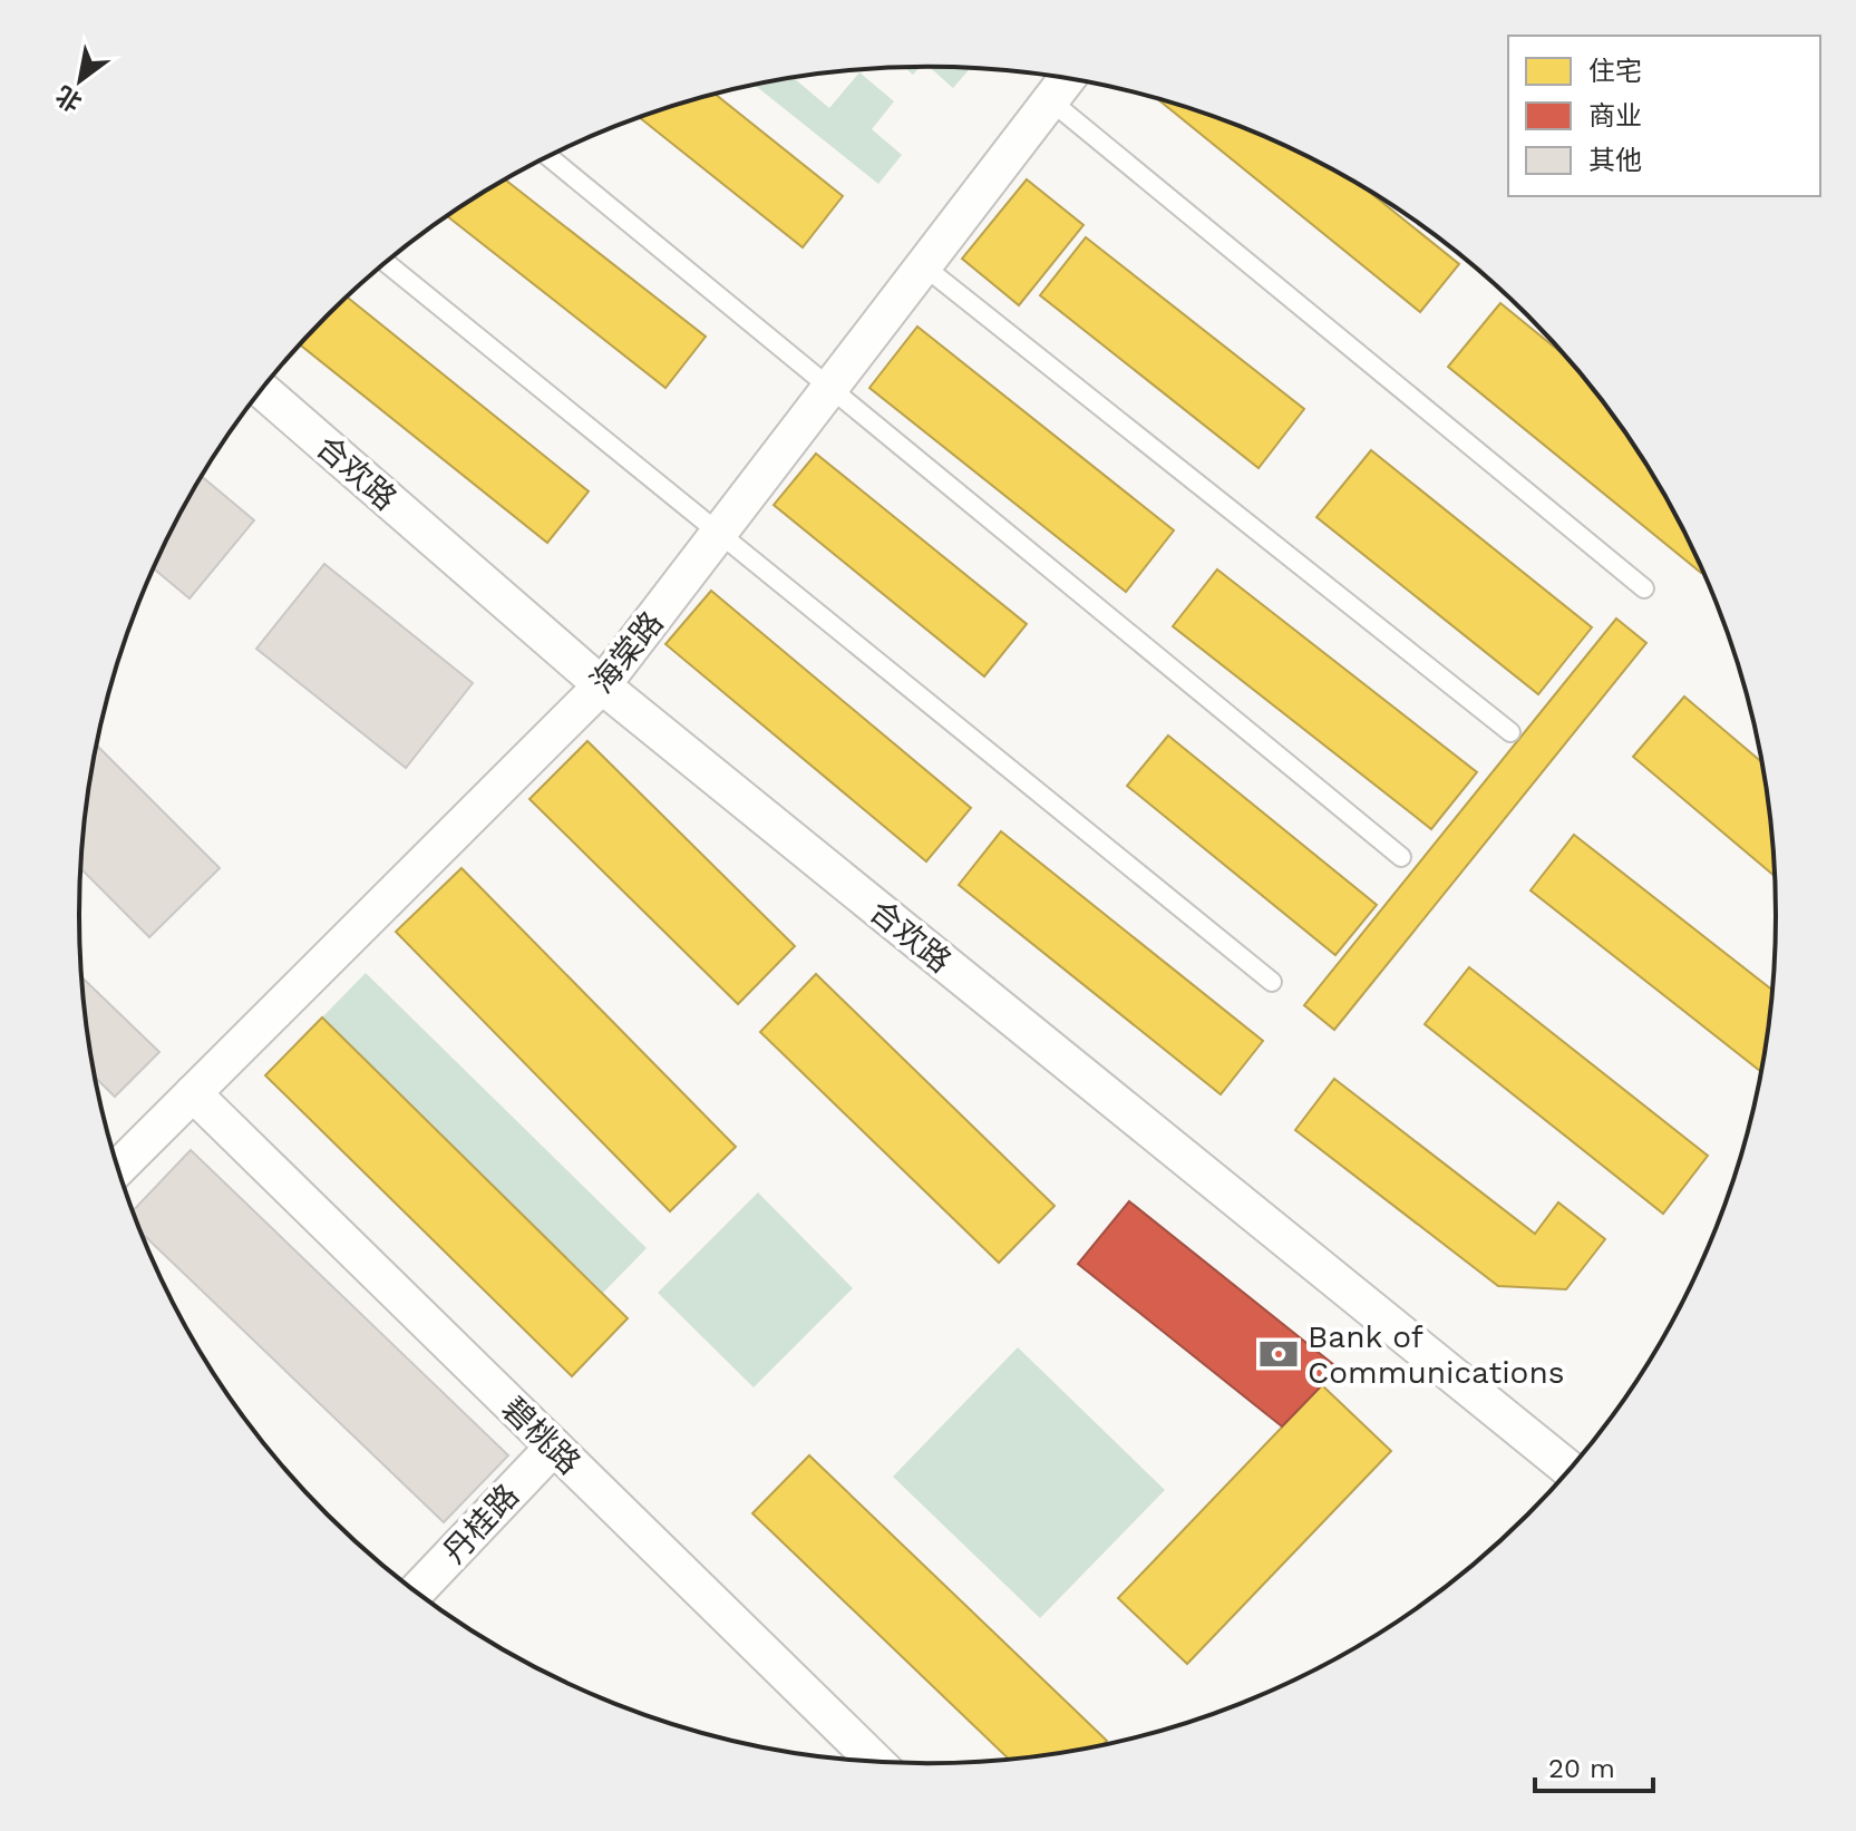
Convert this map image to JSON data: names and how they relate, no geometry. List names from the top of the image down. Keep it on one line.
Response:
{"streets":{"street":["合欢路","海棠路","碧桃路","丹桂路"]},"crossings":[["合欢路","海棠路"],["海棠路","碧桃路"],["碧桃路","丹桂路"]],"places":{"bank":["Bank of Communications"]},"legend":["住宅","商业","其他"],"scale_bar":"20 m","north":"bottom left"}
